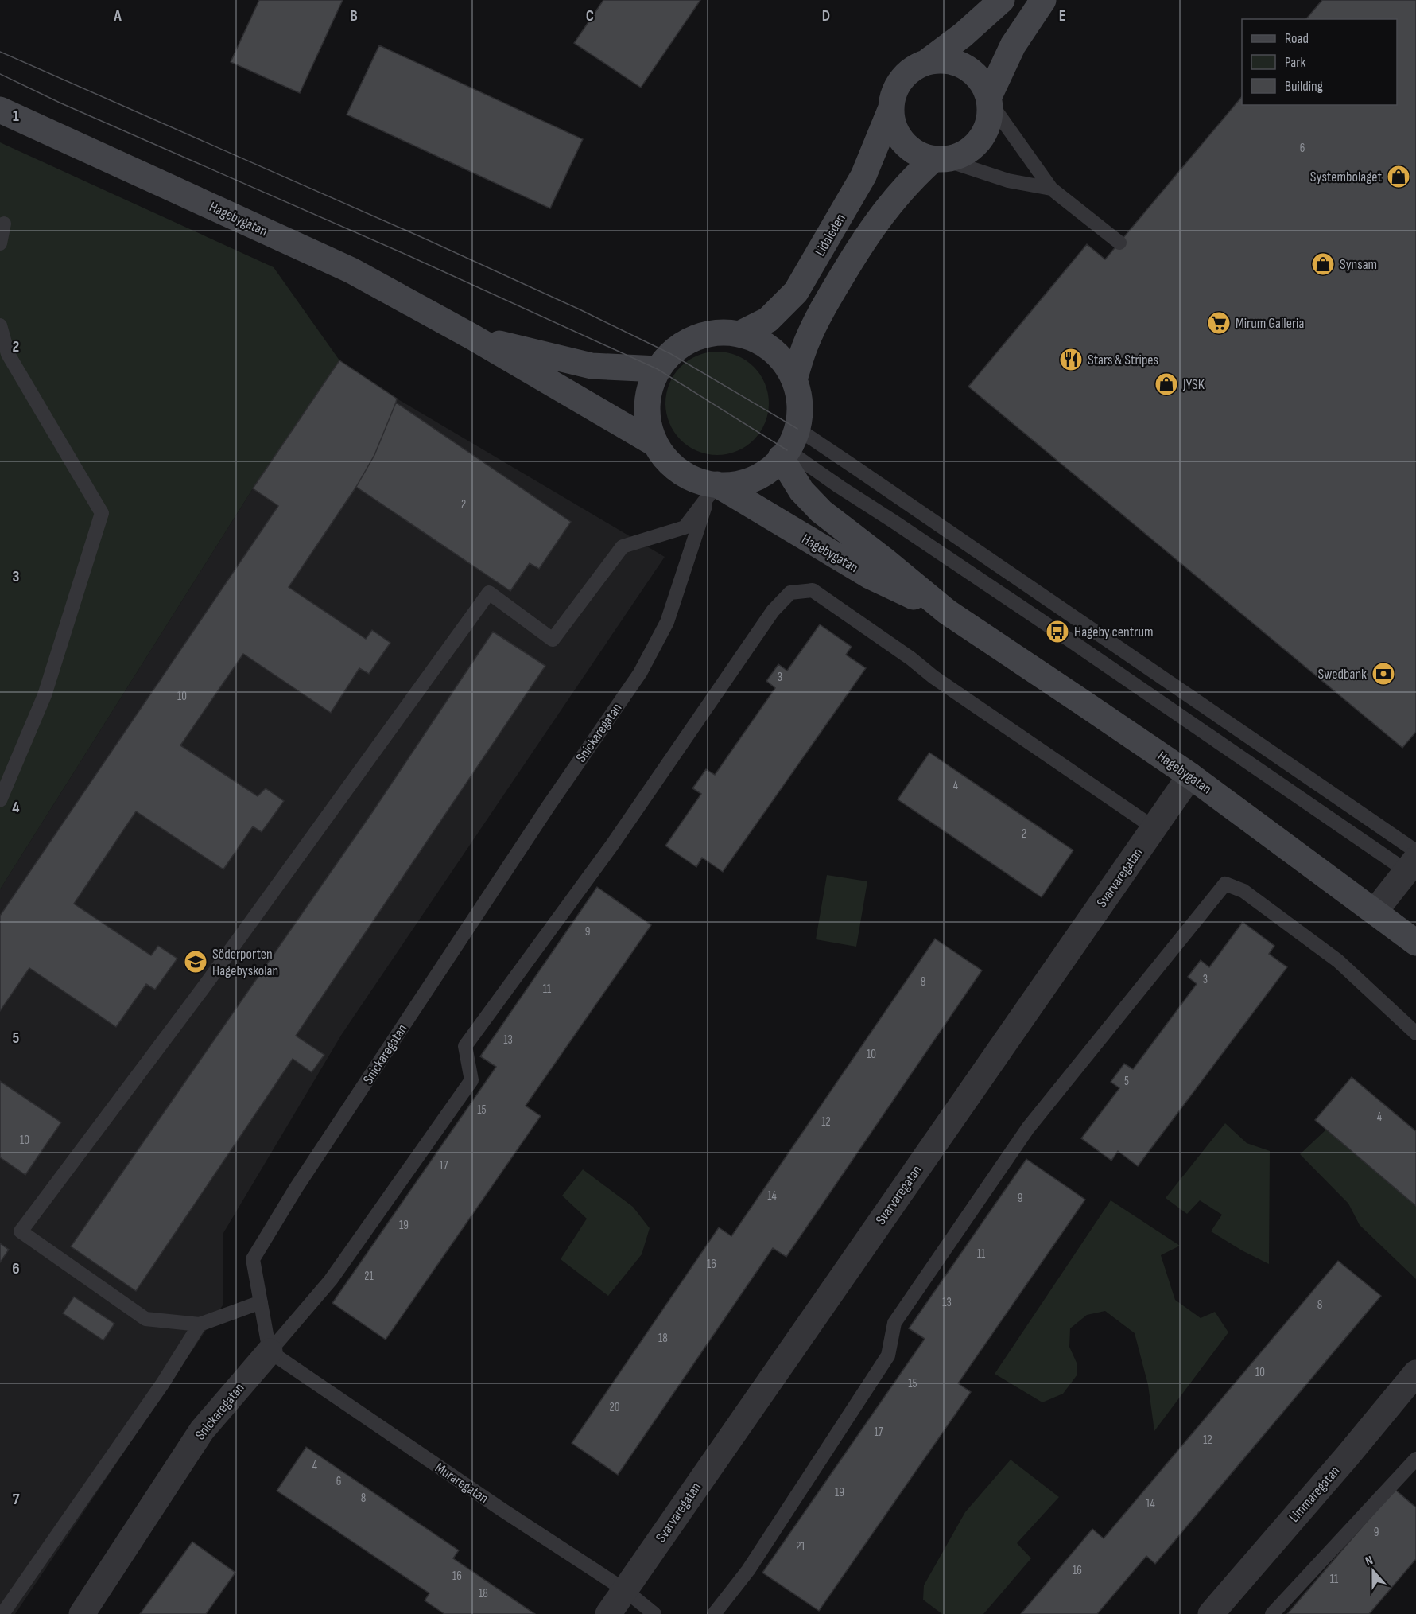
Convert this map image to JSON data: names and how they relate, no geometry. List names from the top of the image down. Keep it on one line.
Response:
{"streets":{"street":["Hagebygatan","Lidaleden","Snickaregatan","Svarvaregatan","Limmaregatan"],"lane":["Muraregatan"]},"crossings":[["Hagebygatan","Lidaleden"],["Hagebygatan","Snickaregatan"],["Hagebygatan","Svarvaregatan"],["Lidaleden","Snickaregatan"],["Snickaregatan","Muraregatan"],["Svarvaregatan","Muraregatan"]],"places":{"shop":["Systembolaget","Synsam","JYSK"],"supermarket":["Mirum Galleria"],"restaurant":["Stars & Stripes"],"bus stop":["Hageby centrum"],"bank":["Swedbank"],"school or university":["Söderporten Hagebyskolan"]},"house_numbers":["6","2","3","10","4","2","9","3","8","11","13","10","5","15","4","12","10","17","14","9","19","11","16","21","13","8","18","10","15","20","17","12","4","6","19","8","14","9","21","16","16","11","18"],"legend":["Road","Park","Building"],"north":"top","grid":{"columns":["A","B","C","D","E"],"rows":["1","2","3","4","5","6","7"]}}
